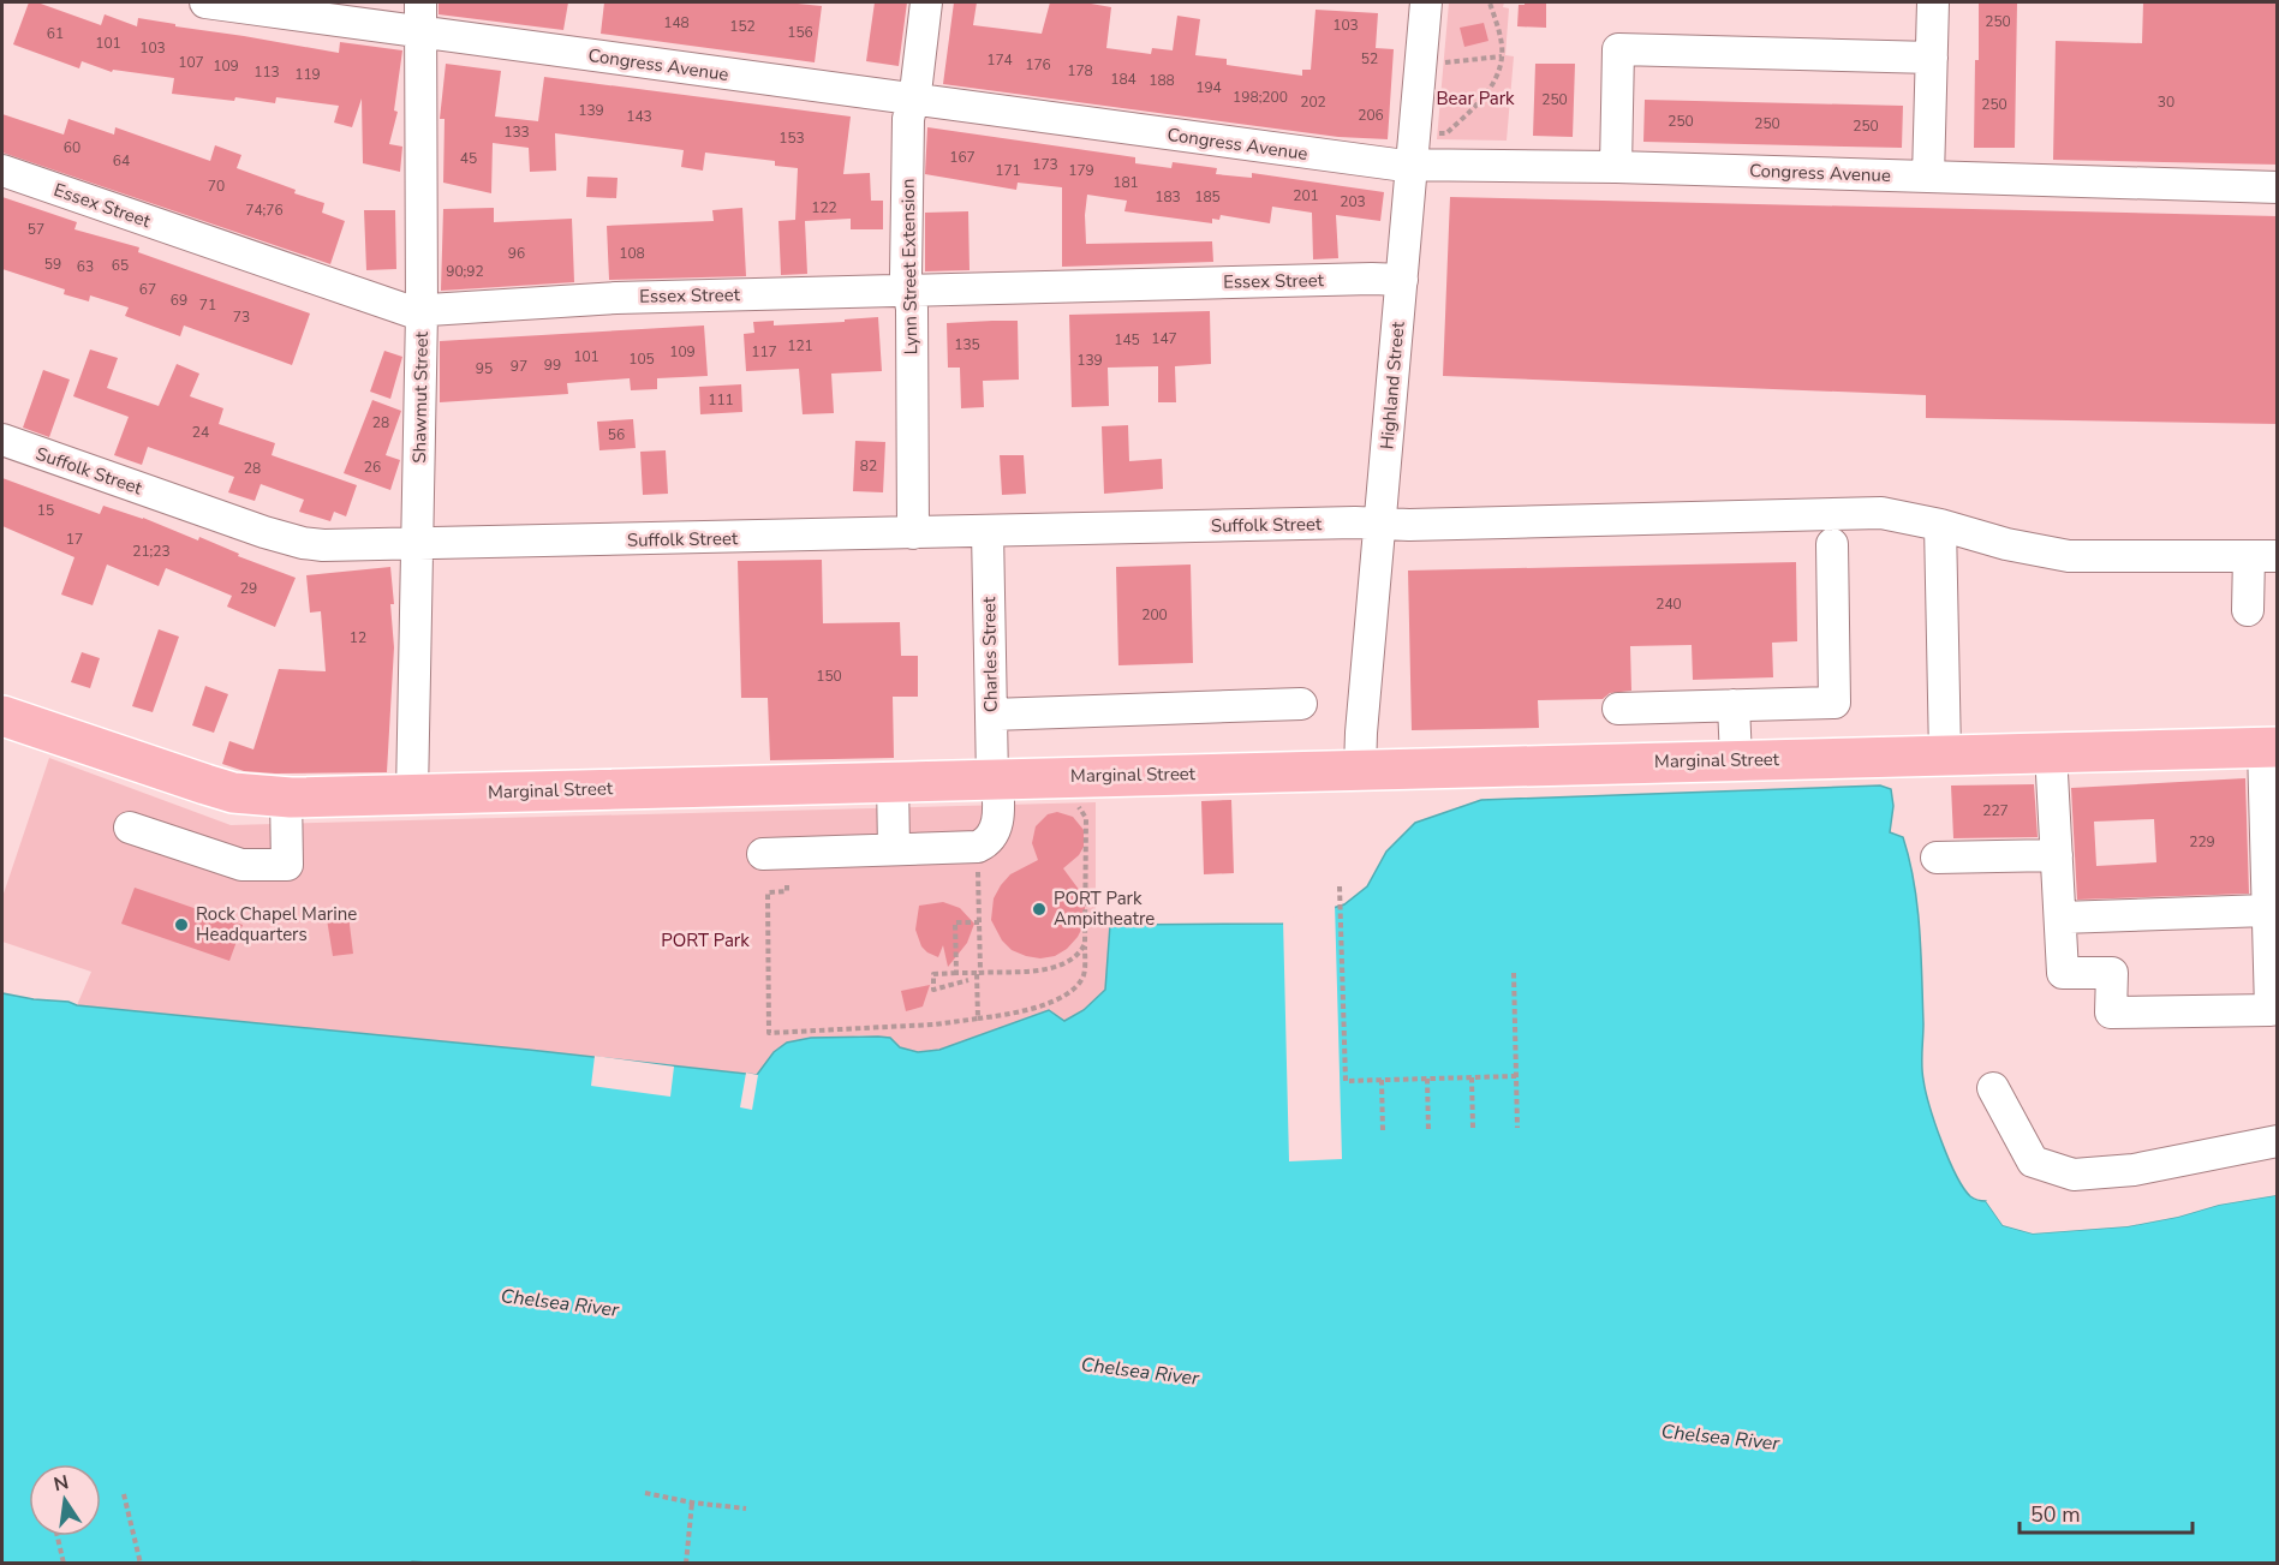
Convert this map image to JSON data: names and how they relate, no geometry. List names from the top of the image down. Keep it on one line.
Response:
{"streets":{"main road":["Marginal Street"],"street":["Congress Avenue","Essex Street","Lynn Street Extension","Highland Street","Shawmut Street","Suffolk Street","Charles Street"]},"crossings":[["Congress Avenue","Lynn Street Extension"],["Congress Avenue","Highland Street"],["Congress Avenue","Shawmut Street"],["Essex Street","Lynn Street Extension"],["Essex Street","Highland Street"],["Essex Street","Shawmut Street"],["Lynn Street Extension","Suffolk Street"],["Highland Street","Suffolk Street"],["Highland Street","Marginal Street"],["Shawmut Street","Suffolk Street"],["Shawmut Street","Marginal Street"],["Suffolk Street","Charles Street"],["Charles Street","Marginal Street"]],"water":["Chelsea River"],"parks":["Bear Park","PORT Park"],"places":["PORT Park Ampitheatre","Rock Chapel Marine Headquarters"],"house_numbers":["250","148","103","152","156","61","101","103","52","174","107","176","109","178","113","119","184","188","194","198;200","250","202","30","250","139","206","143","250","250","250","133","153","60","167","45","64","173","171","179","181","70","201","183","185","203","122","74;76","57","96","108","59","65","63","90;92","67","69","71","73","147","145","135","121","109","117","101","105","139","99","97","95","111","28","24","56","82","26","28","15","17","21;23","29","240","200","12","150","227","229"],"scale_bar":"50 m","north":"top"}
